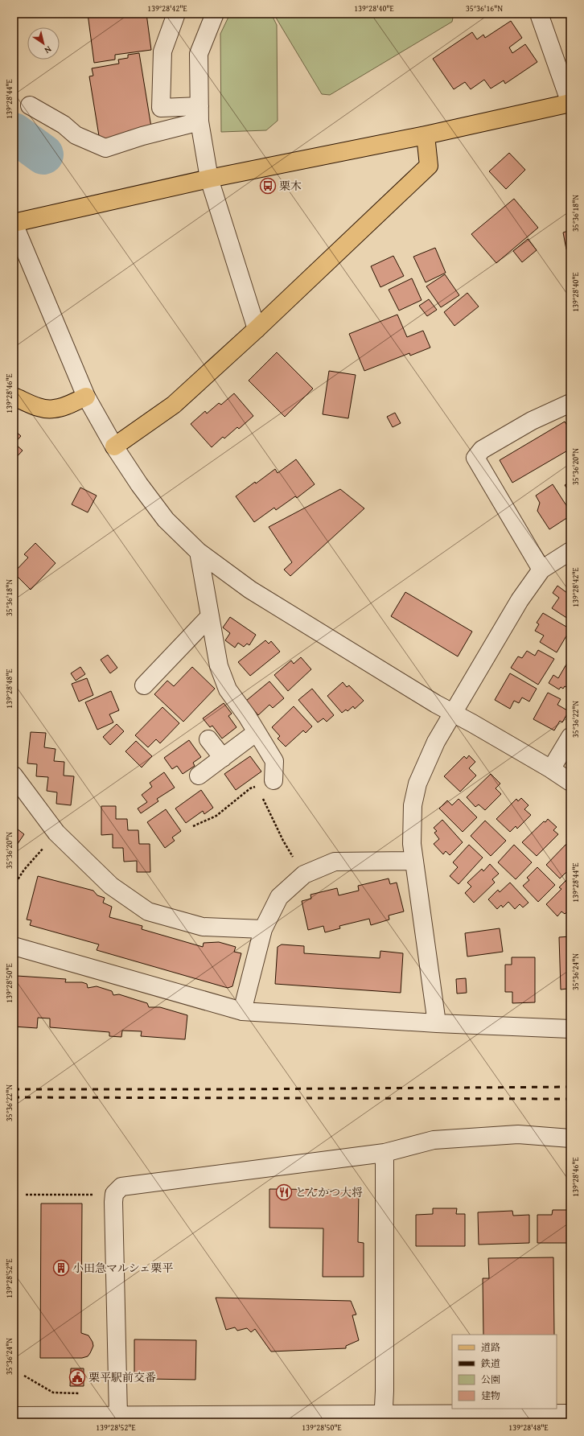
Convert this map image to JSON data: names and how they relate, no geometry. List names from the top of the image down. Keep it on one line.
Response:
{"places":{"bus stop":["栗木"],"restaurant":["とんかつ大将"],"building":["小田急マルシェ栗平"],"public building":["栗平駅前交番"]},"legend":["道路","鉄道","公園","建物"],"north":"bottom right","coordinates":["139°28'42\"E","139°28'40\"E","35°36'16\"N","139°28'44\"E","35°36'18\"N","139°28'46\"E","35°36'20\"N","139°28'48\"E","35°36'22\"N","35°36'24\"N","139°28'50\"E","139°28'52\"E"]}
